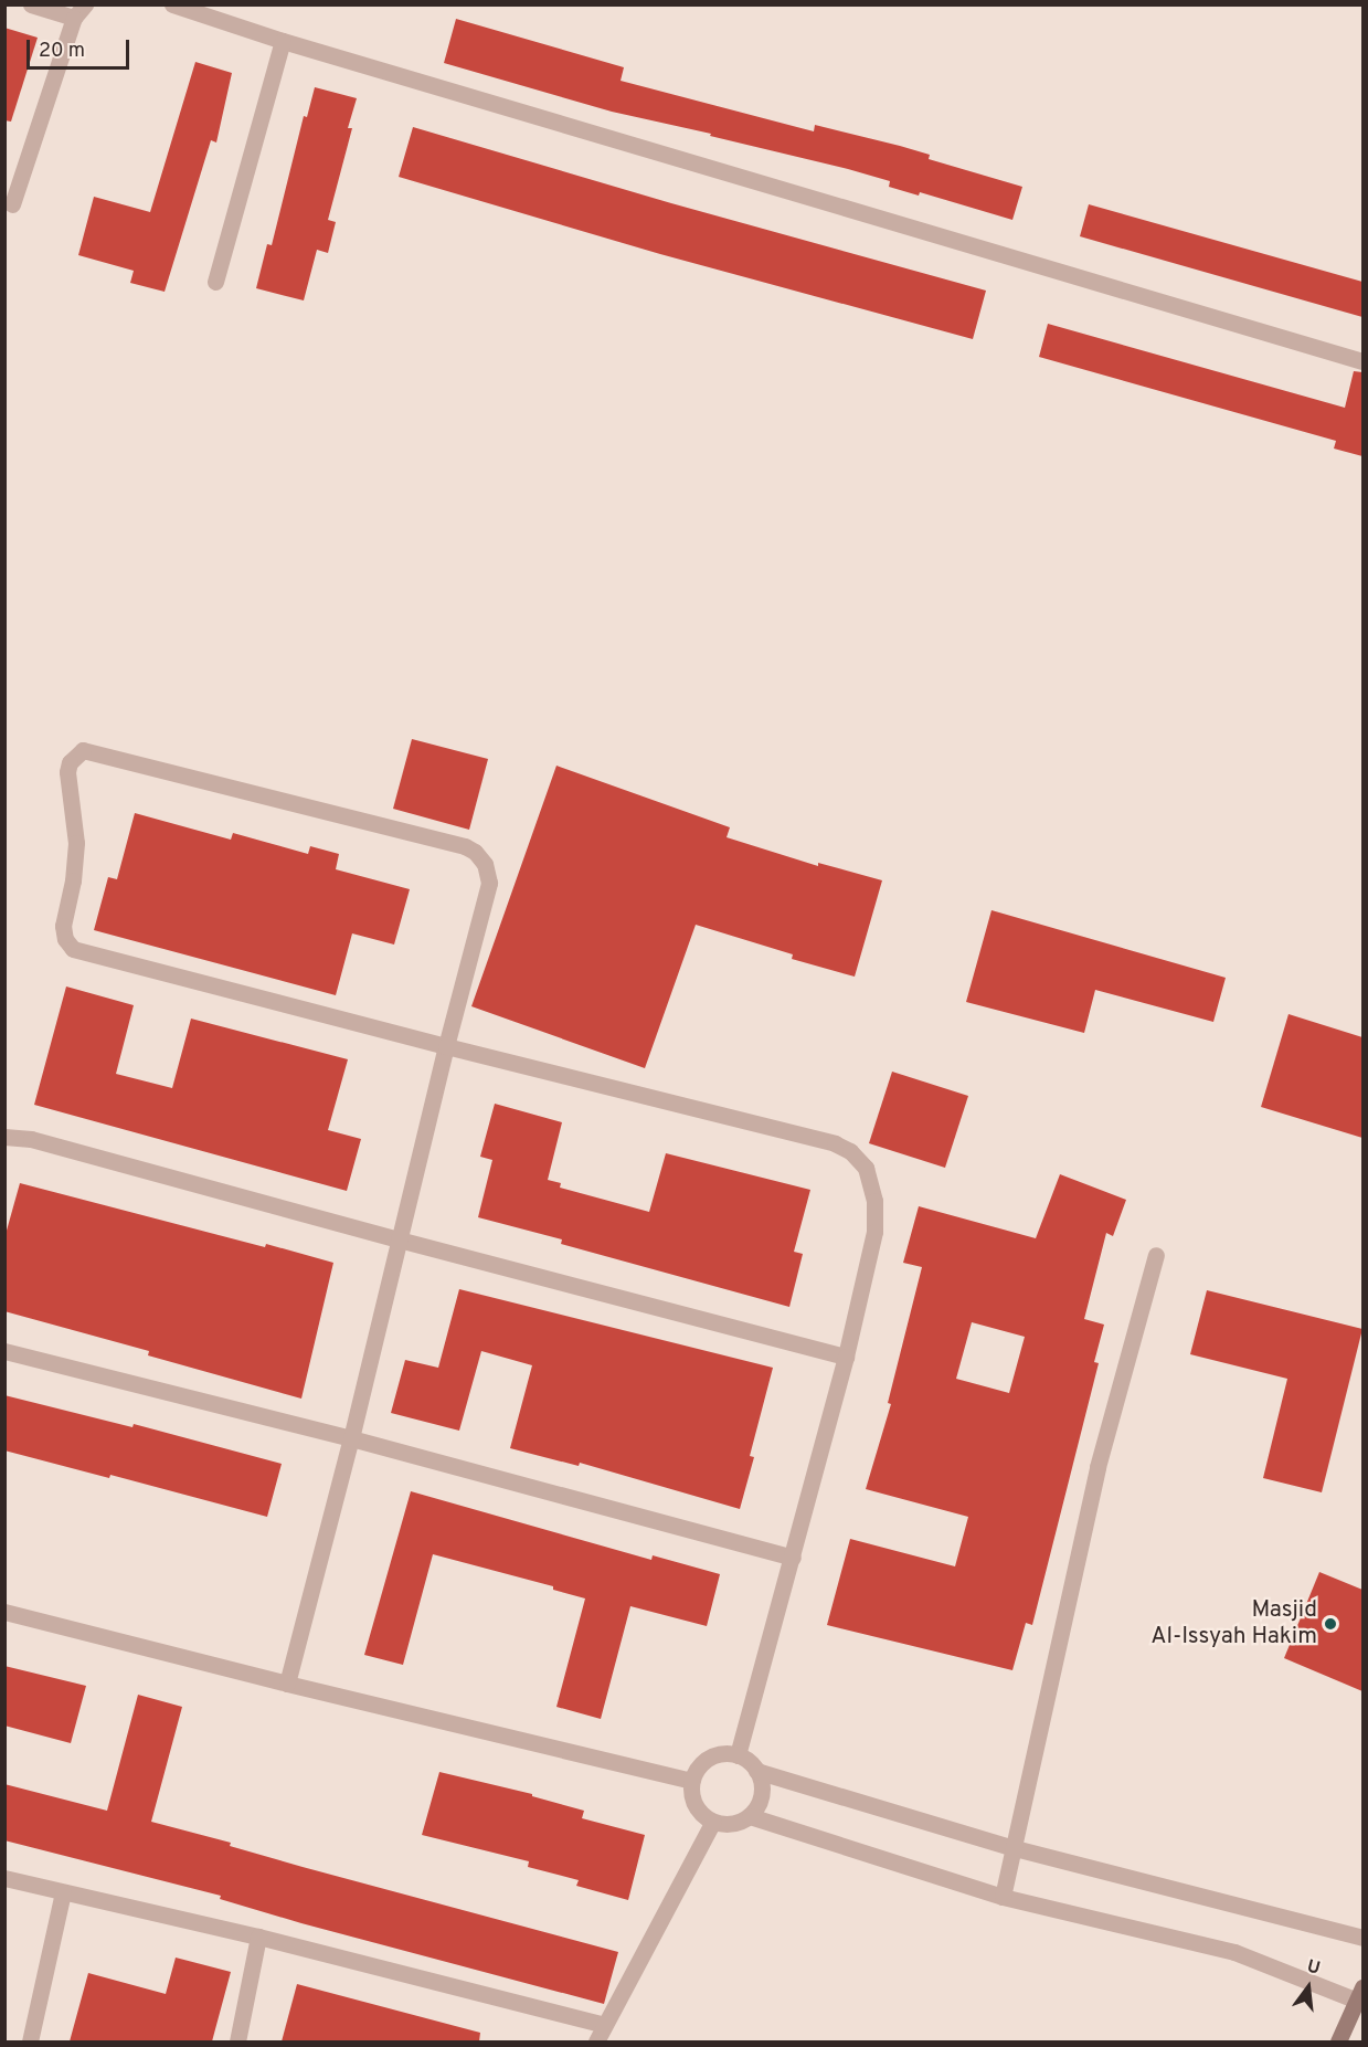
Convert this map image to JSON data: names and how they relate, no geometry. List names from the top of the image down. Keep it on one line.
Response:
{"places":["Masjid Al-Issyah Hakim"],"scale_bar":"20 m","north":"top"}
